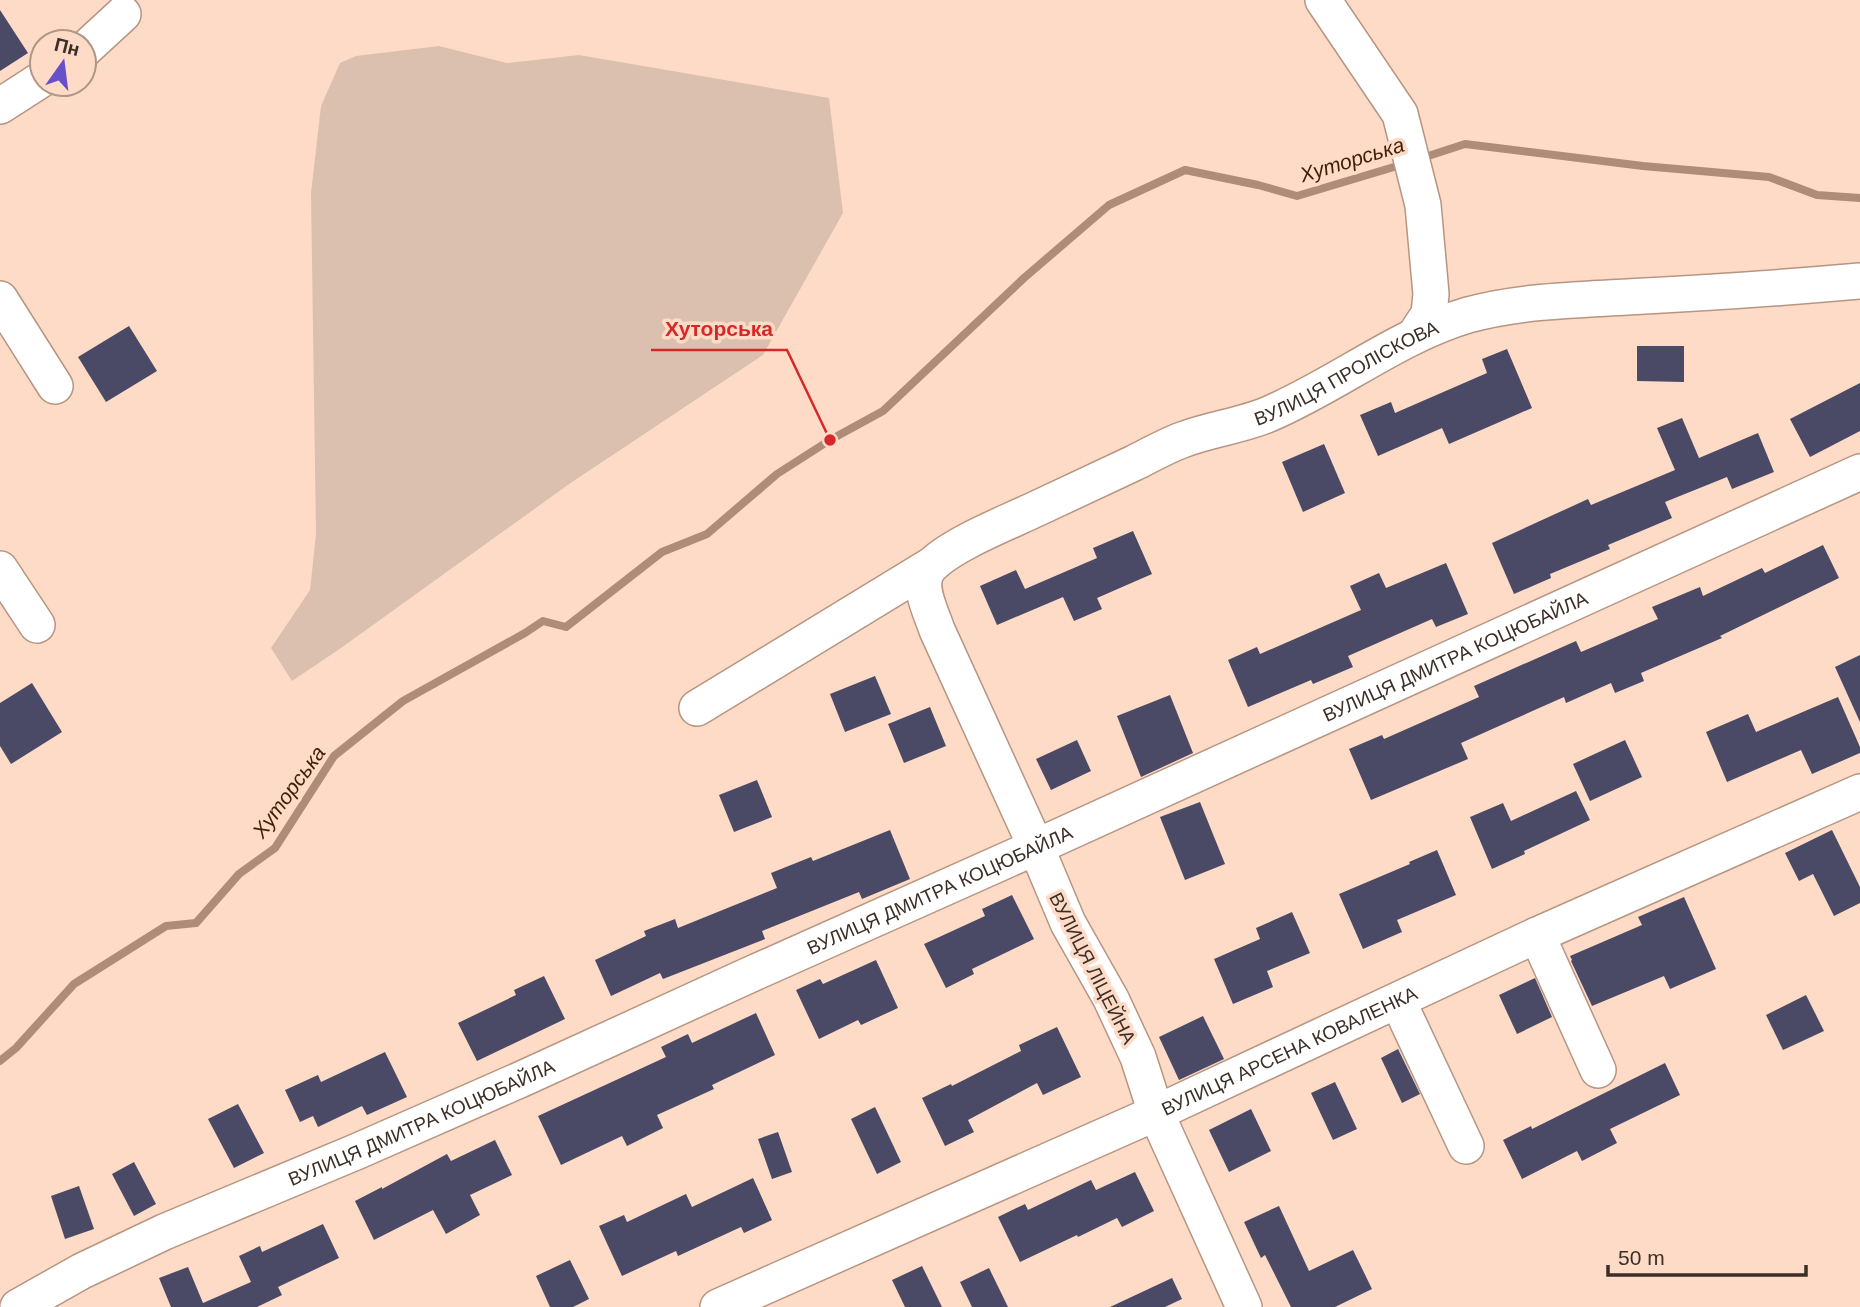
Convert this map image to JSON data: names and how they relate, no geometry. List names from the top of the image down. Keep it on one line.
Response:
{"streets":{"street":["ВУЛИЦЯ ПРОЛІСКОВА","ВУЛИЦЯ ДМИТРА КОЦЮБАЙЛА","ВУЛИЦЯ ЛІЦЕЙНА","ВУЛИЦЯ АРСЕНА КОВАЛЕНКА"]},"crossings":[["ВУЛИЦЯ ПРОЛІСКОВА","ВУЛИЦЯ ЛІЦЕЙНА"],["ВУЛИЦЯ ДМИТРА КОЦЮБАЙЛА","ВУЛИЦЯ ЛІЦЕЙНА"],["ВУЛИЦЯ ЛІЦЕЙНА","ВУЛИЦЯ АРСЕНА КОВАЛЕНКА"]],"water":["Хуторська"],"places":["Хуторська"],"scale_bar":"50 m","north":"top"}
